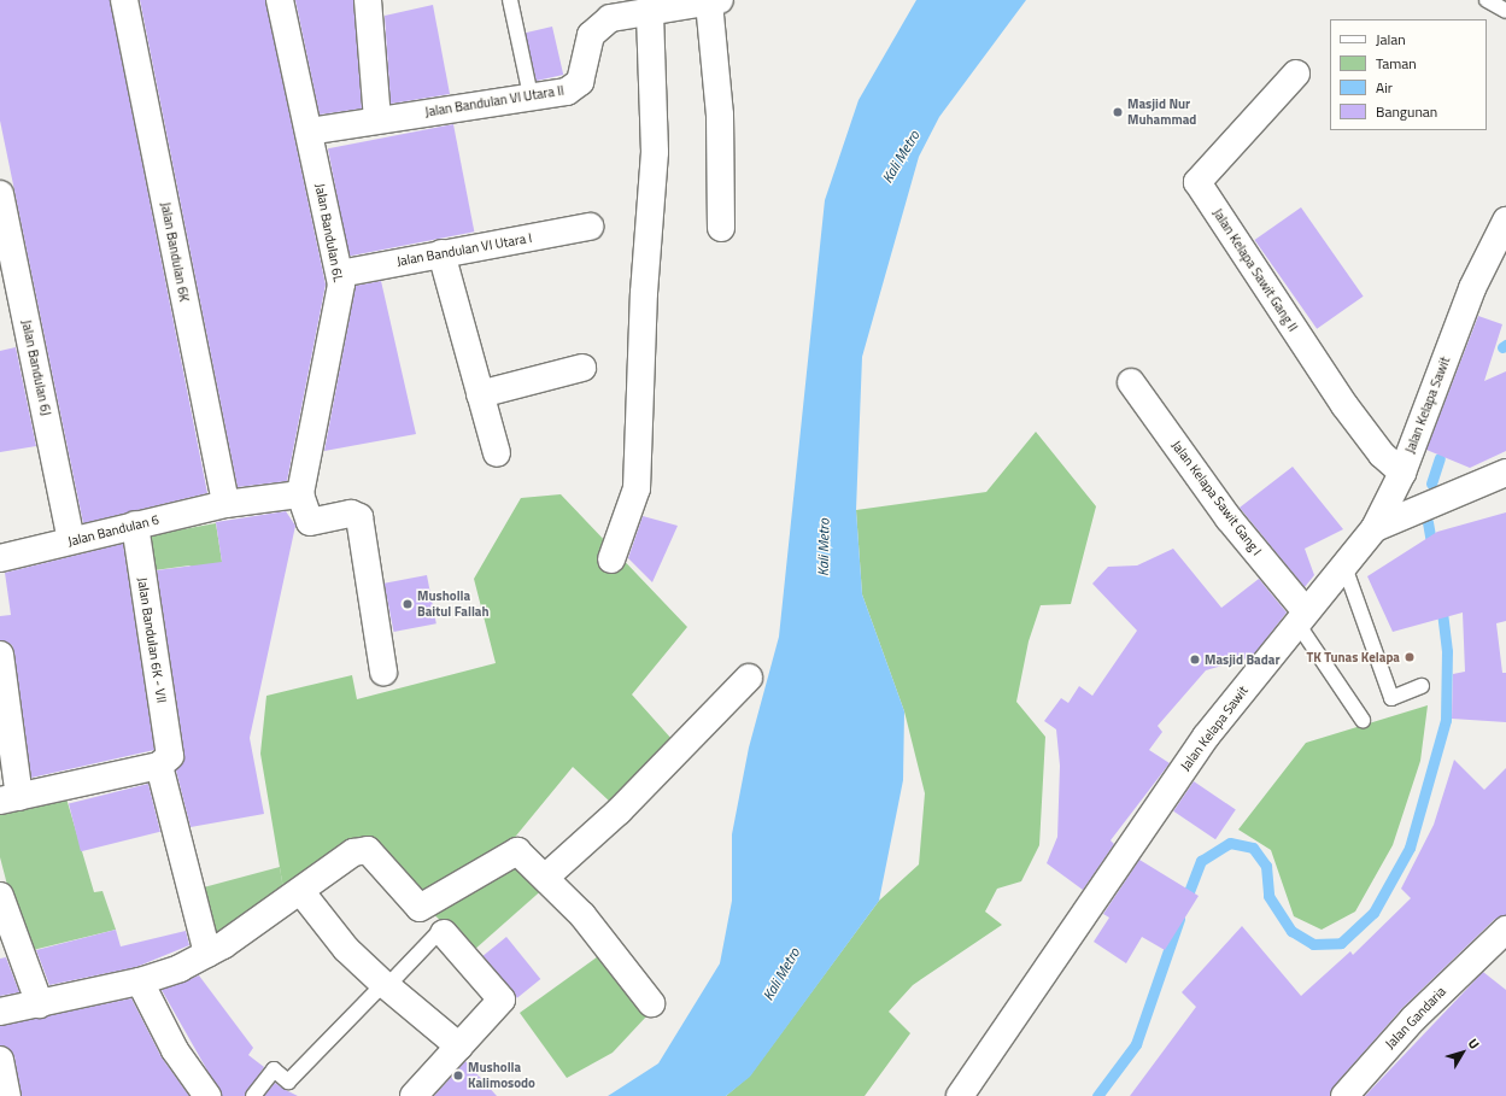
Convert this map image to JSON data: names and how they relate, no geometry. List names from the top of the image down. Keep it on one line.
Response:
{"streets":{"street":["Jalan Bandulan VI Utara II","Jalan Bandulan 6L","Jalan Bandulan VI Utara I","Jalan Bandulan 6K","Jalan Kelapa Sawit Gang II","Jalan Bandulan 6J","Jalan Kelapa Sawit","Jalan Kelapa Sawit Gang I","Jalan Bandulan 6","Jalan Bandulan 6K - VII","Jalan Gandaria"]},"crossings":[["Jalan Bandulan VI Utara II","Jalan Bandulan 6L"],["Jalan Bandulan 6L","Jalan Bandulan VI Utara I"],["Jalan Bandulan 6L","Jalan Bandulan 6"],["Jalan Bandulan 6K","Jalan Bandulan 6"],["Jalan Kelapa Sawit Gang II","Jalan Kelapa Sawit"],["Jalan Bandulan 6J","Jalan Bandulan 6"],["Jalan Kelapa Sawit","Jalan Kelapa Sawit Gang I"],["Jalan Bandulan 6","Jalan Bandulan 6K - VII"]],"water":["Kali Metro"],"places":["Masjid Nur Muhammad","Musholla Baitul Fallah","TK Tunas Kelapa","Masjid Badar","Musholla Kalimosodo"],"legend":["Jalan","Taman","Air","Bangunan"],"north":"top right"}
